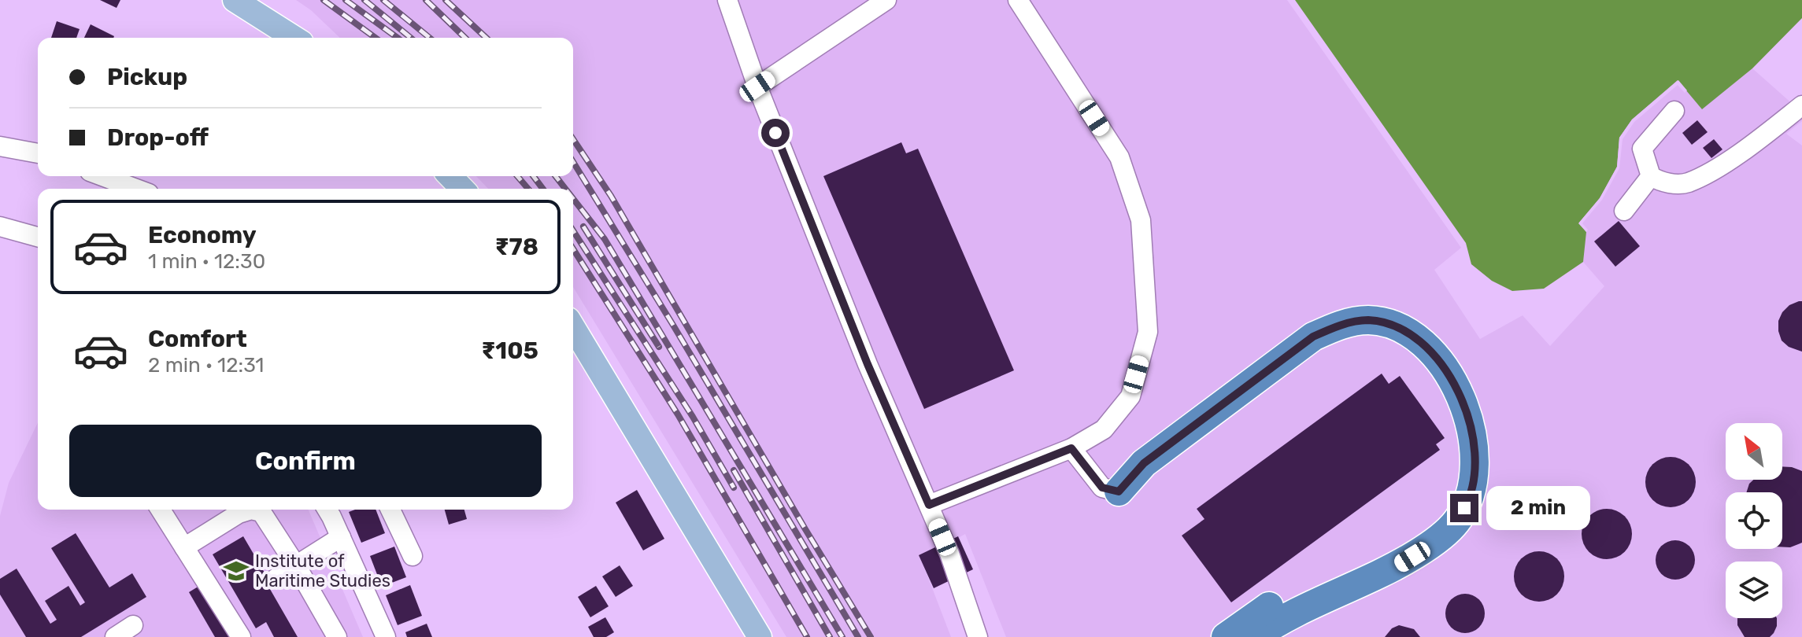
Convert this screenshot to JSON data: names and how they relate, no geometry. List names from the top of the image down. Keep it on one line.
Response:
{"places":{"school or university":["Institute of Maritime Studies"]},"north":"top left","page":{"banner":["Pickup","Drop-off"],"list":[{"name":"Economy","note":"1 min · 12:30","value":"₹78"},{"name":"Comfort","note":"2 min · 12:31","value":"₹105"}],"buttons":"Confirm","bubble":"2 min"}}
